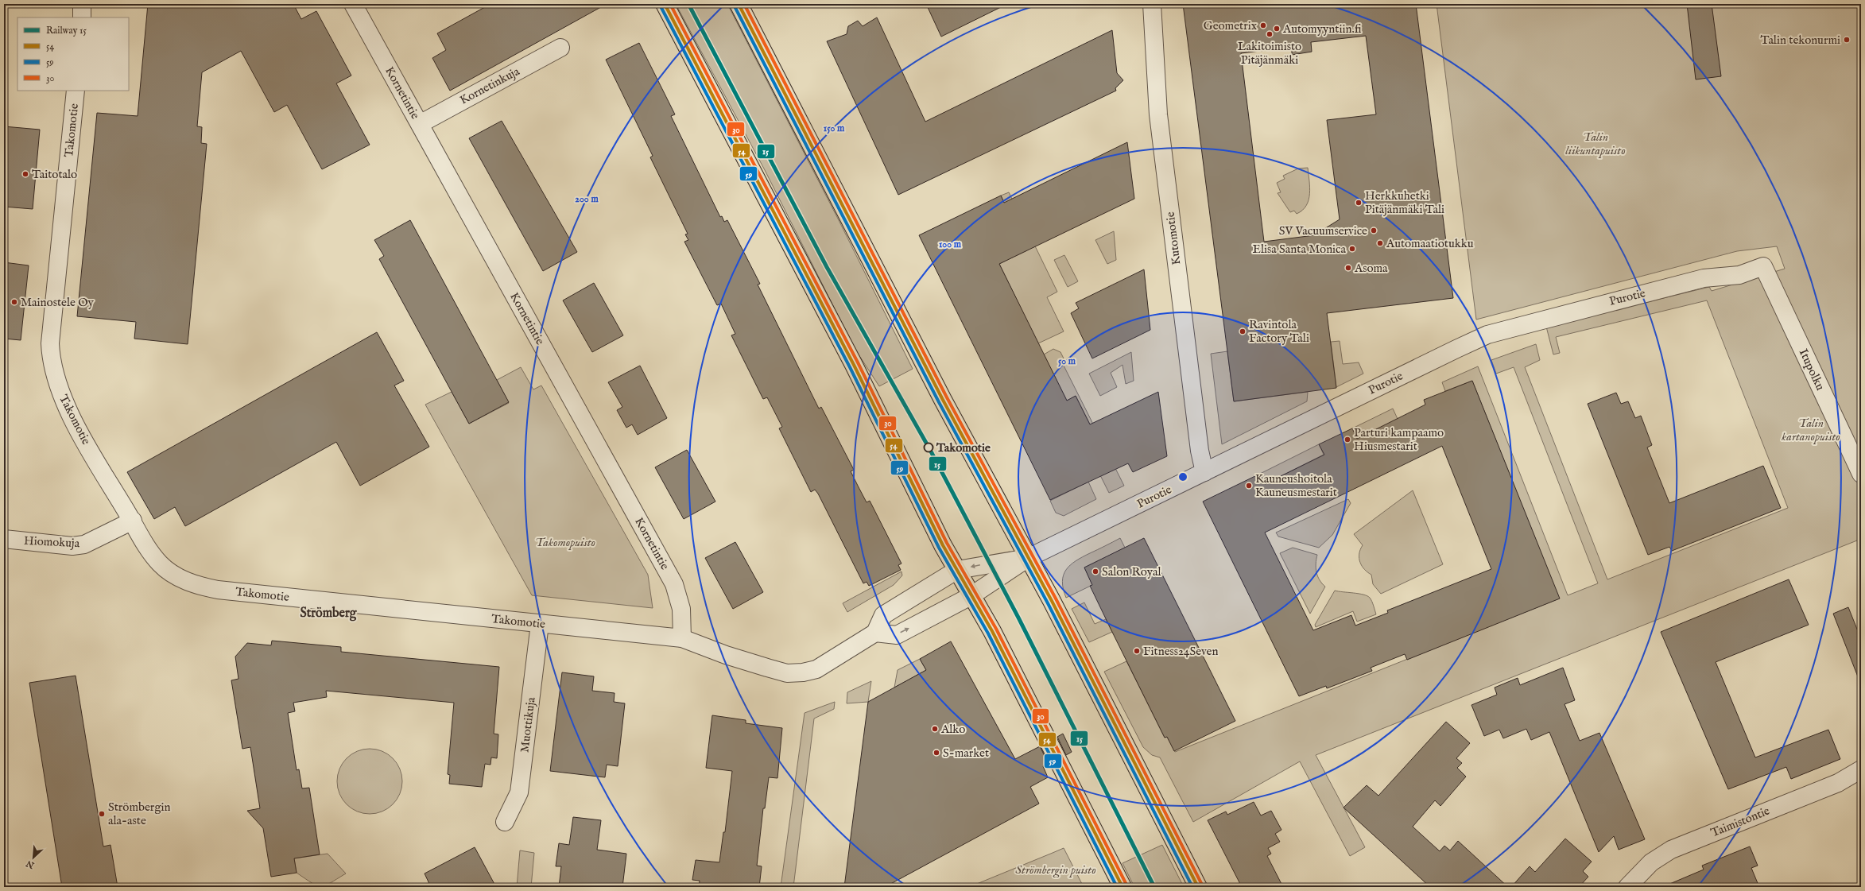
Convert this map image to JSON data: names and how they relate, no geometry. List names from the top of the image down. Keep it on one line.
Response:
{"streets":{"street":["Kornetinkuja","Kornetintie","Takomotie","Kutomotie","Purotie","Itupolku","Hiomokuja","Muottikuja","Taimistontie"]},"crossings":[["Kornetinkuja","Kornetintie"],["Kornetintie","Takomotie"],["Takomotie","Hiomokuja"],["Takomotie","Muottikuja"],["Kutomotie","Purotie"],["Purotie","Itupolku"]],"districts":["Strömberg"],"parks":["Talin liikuntapuisto","Talin kartanopuisto","Takomopuisto","Strömbergin puisto"],"places":["Geometrix","Automyyntiin.fi","Lakitoimisto Pitäjänmäki","Talin tekonurmi","Taitotalo","Herkkuhetki Pitäjänmäki Tali","SV Vacuumservice","Automaatiotukku","Elisa Santa Monica","Asoma","Mainostele Oy","Ravintola Factory Tali","Parturi kampaamo Hiusmestarit","Takomotie","Kauneushoitola Kauneusmestarit","Salon Royal","Fitness24Seven","Alko","S-market","Strömbergin ala-aste"],"lines":["rail line 15","transit line 54","transit line 30","transit line 59"],"legend":["Railway 15","54","59","30"],"north":"bottom left","rings":["150 m","200 m","100 m","50 m"]}
